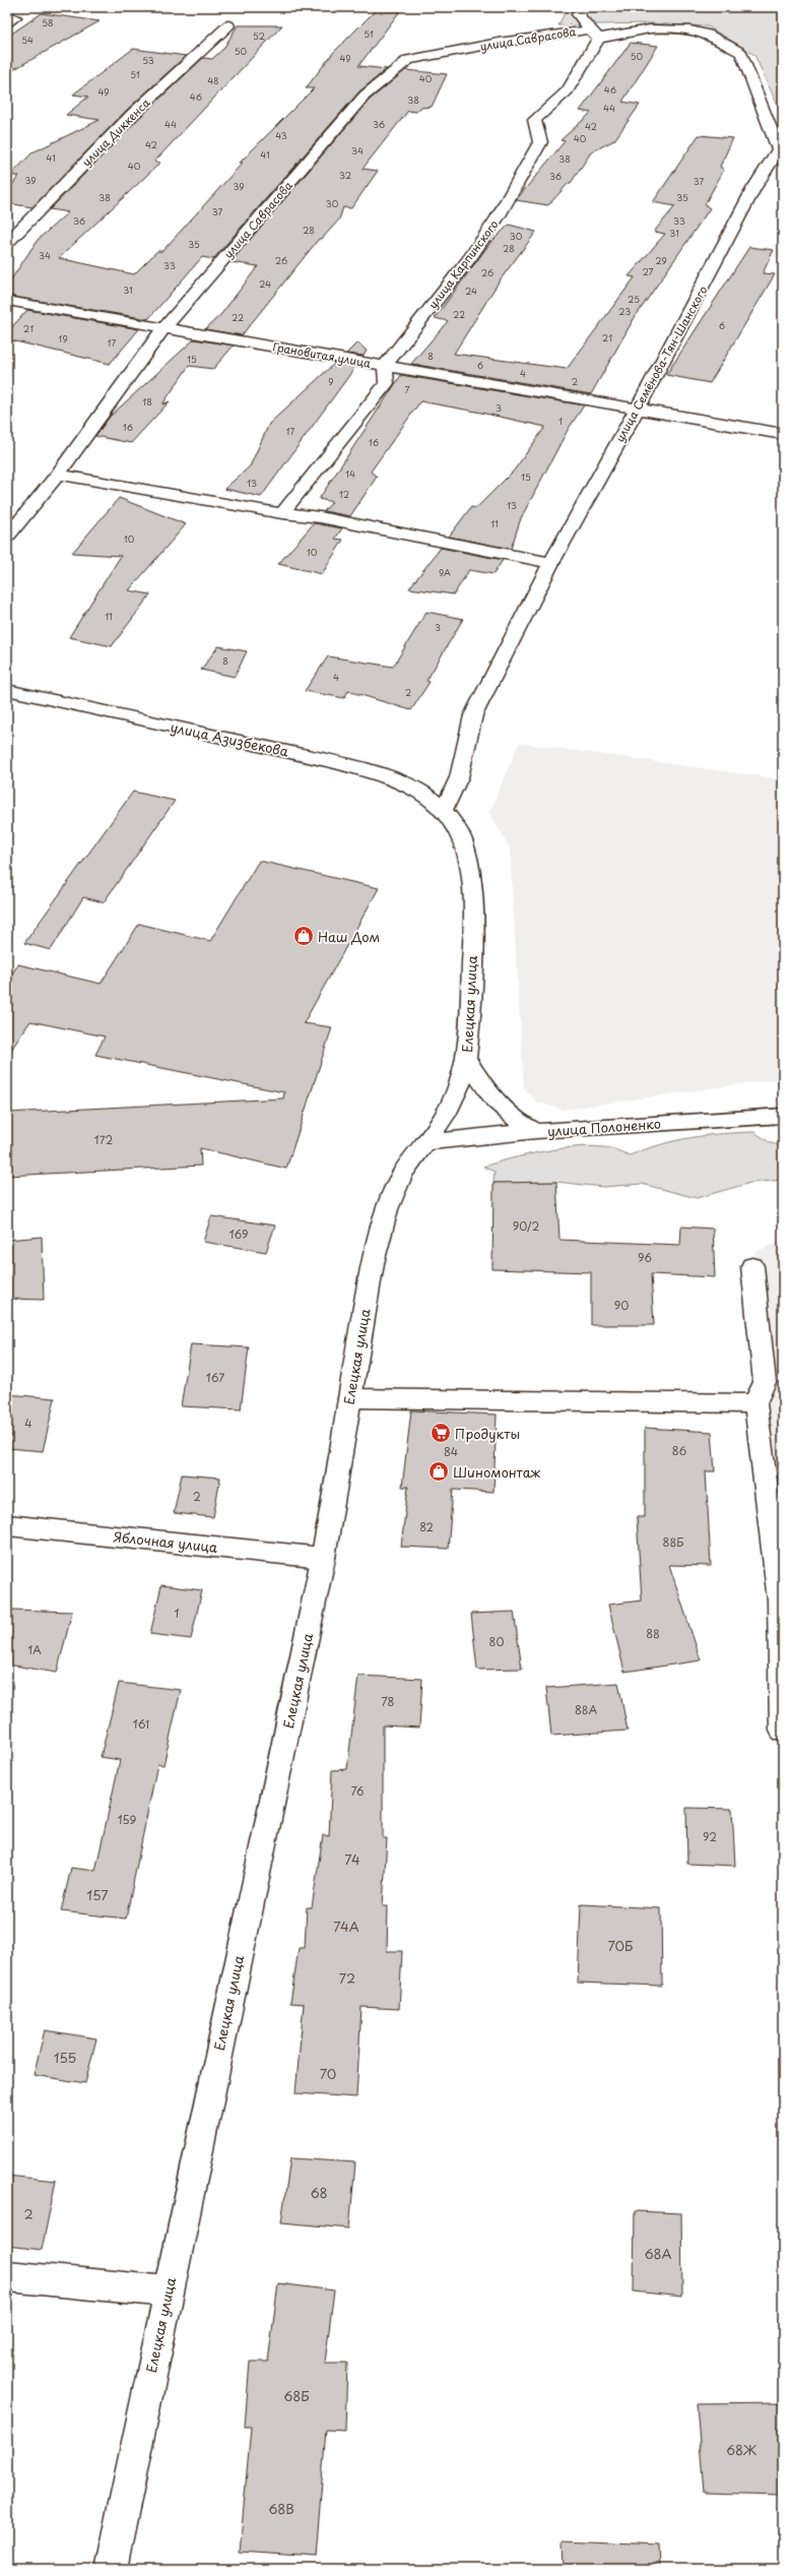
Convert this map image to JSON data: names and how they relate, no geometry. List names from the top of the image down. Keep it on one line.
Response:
{"streets":{"street":["улица Саврасова","улица Диккенса","улица Карпинского","Грановитая улица","улица Семёнова-Тян-Шанского","улица Азизбекова","Елецкая улица","улица Полоненко","Яблочная улица"]},"crossings":[["улица Саврасова","улица Карпинского"],["улица Саврасова","Грановитая улица"],["улица Саврасова","улица Семёнова-Тян-Шанского"],["улица Карпинского","Грановитая улица"],["улица Карпинского","улица Семёнова-Тян-Шанского"],["Грановитая улица","улица Семёнова-Тян-Шанского"],["улица Семёнова-Тян-Шанского","улица Азизбекова"],["улица Семёнова-Тян-Шанского","Елецкая улица"],["улица Азизбекова","Елецкая улица"],["Елецкая улица","улица Полоненко"],["Елецкая улица","Яблочная улица"]],"places":{"shop":["Наш Дом","Шиномонтаж"],"supermarket":["Продукты"]},"house_numbers":["58","51","52","54","50","50","49","53","51","40","48","46","49","46","38","44","44","36","42","43","40","42","34","41","41","38","40","32","36","39","37","39","38","35","30","37","36","33","28","31","30","35","28","34","26","29","33","27","26","24","31","24","25","23","22","22","6","21","21","19","17","8","15","6","4","9","2","7","18","3","1","16","17","16","14","15","13","12","13","11","10","10","9А","11","3","8","4","2","172","90/2","169","96","90","167","4","86","84","2","82","88Б","1","88","80","1А","78","88А","161","76","159","92","74","157","74А","70Б","72","155","70","68","2","68А","68Б","68Ж","68В"]}
